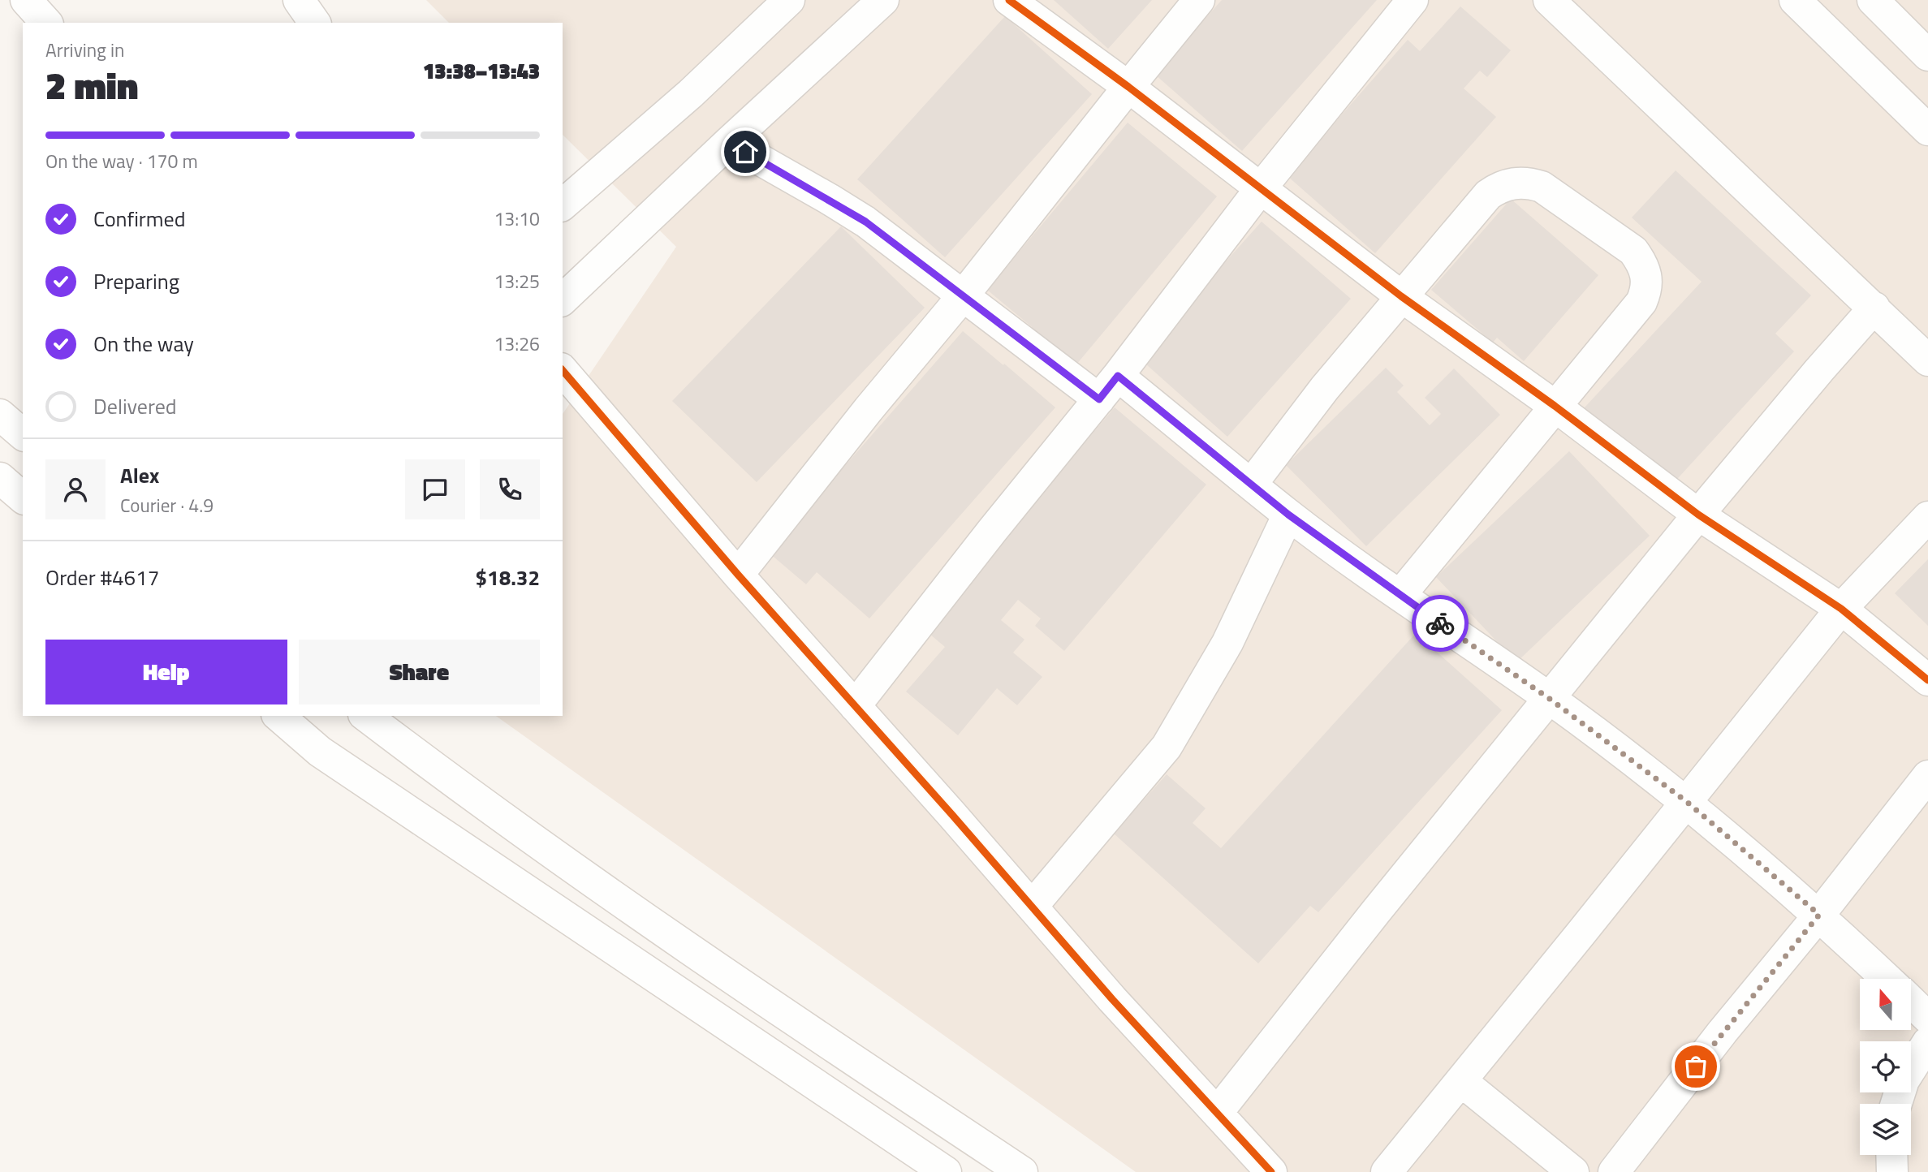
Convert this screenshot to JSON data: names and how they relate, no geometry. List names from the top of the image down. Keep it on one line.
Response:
{"north":"top","page":{"heading":["2 min","Arriving in","13:38–13:43"],"panel":["Alex","Courier · 4.9","Order #4617","$18.32"],"bar":"On the way · 170 m","list":[["Confirmed","13:10"],["Preparing","13:25"],["On the way","13:26"],"Delivered"],"buttons":["Help","Share"]}}
